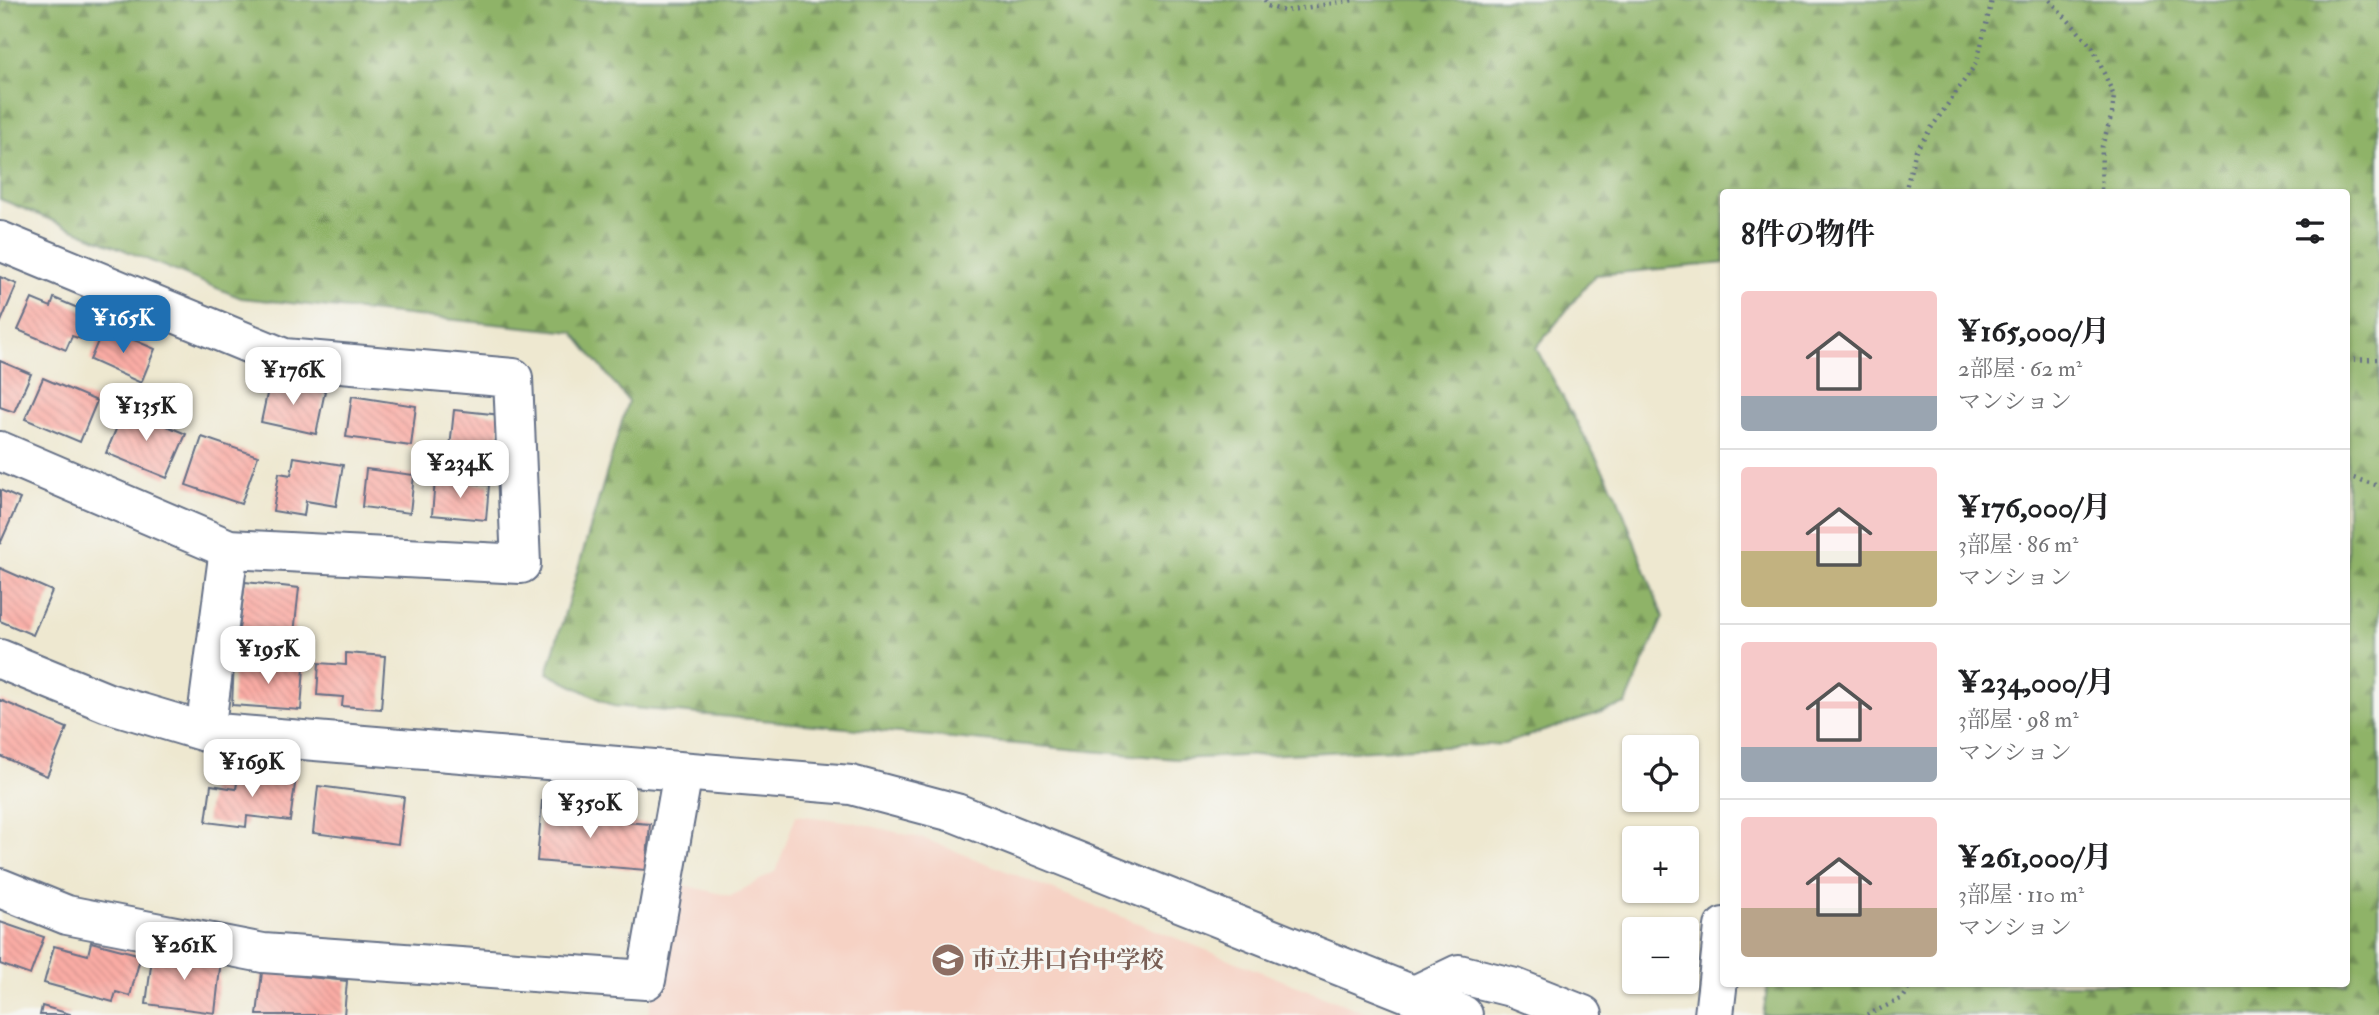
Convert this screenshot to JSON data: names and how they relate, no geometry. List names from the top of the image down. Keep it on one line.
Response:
{"places":{"school or university":["市立井口台中学校"]},"page":{"heading":"8件の物件","list":[{"name":"¥165,000/月","note":"2部屋 · 62 m² · マンション"},{"name":"¥176,000/月","note":"3部屋 · 86 m² · マンション"},{"name":"¥234,000/月","note":"3部屋 · 98 m² · マンション"},{"name":"¥261,000/月","note":"3部屋 · 110 m² · マンション"}],"price":["¥165K","¥176K","¥135K","¥234K","¥195K","¥169K","¥350K","¥261K"],"map_buttons":["+","−"]}}
